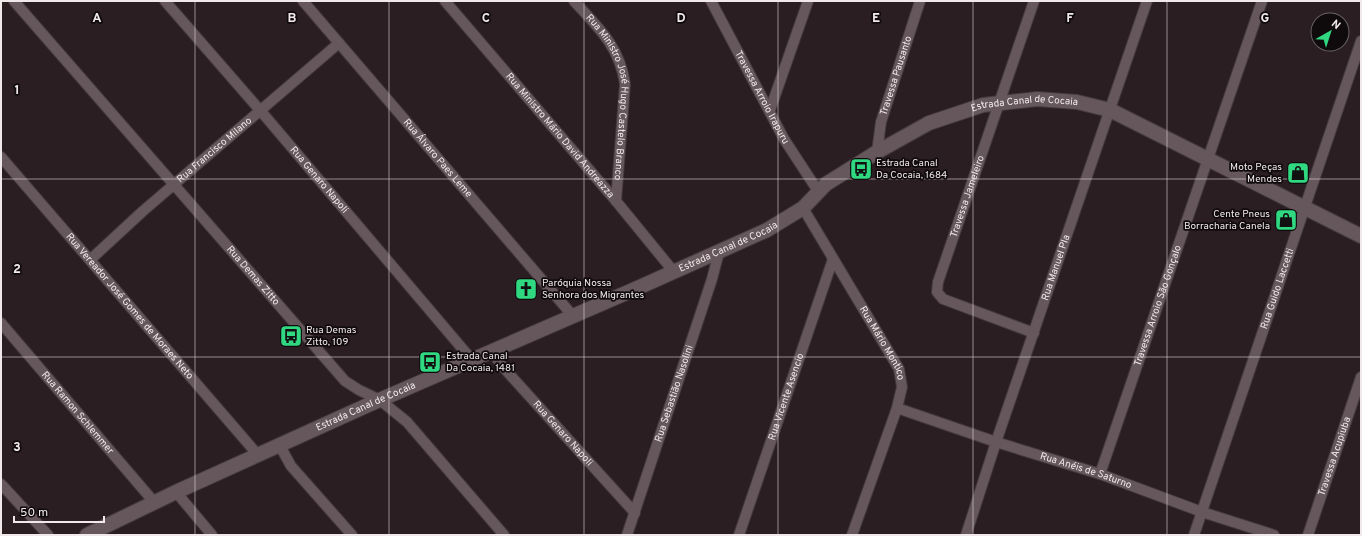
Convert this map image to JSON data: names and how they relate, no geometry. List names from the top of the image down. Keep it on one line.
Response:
{"streets":{"main road":["Estrada Canal de Cocaia"],"street":["Travessa Pausanto","Travessa Arroio Irapuru","Rua Ministro José Hugo Castelo Branco","Rua Ministro Mário David Andreazza","Rua Francisco Milano","Rua Álvaro Paes Leme","Rua Genaro Napoli","Travessa Jameleiro","Rua Manuel Pla","Rua Demas Zitto","Rua Guido Laccetti","Travessa Arroio São Gonçalo","Rua Vereador José Gomes de Moraes Neto","Rua Mário Montico","Rua Sebastião Nasolini","Rua Vicente Asencio","Rua Ramon Schlemmer","Travessa Acupiuba","Rua Anéis de Saturno"]},"crossings":[["Travessa Pausanto","Estrada Canal de Cocaia"],["Travessa Arroio Irapuru","Estrada Canal de Cocaia"],["Rua Ministro José Hugo Castelo Branco","Rua Ministro Mário David Andreazza"],["Estrada Canal de Cocaia","Rua Ministro Mário David Andreazza"],["Estrada Canal de Cocaia","Rua Álvaro Paes Leme"],["Estrada Canal de Cocaia","Rua Genaro Napoli"],["Estrada Canal de Cocaia","Travessa Jameleiro"],["Estrada Canal de Cocaia","Rua Manuel Pla"],["Estrada Canal de Cocaia","Rua Demas Zitto"],["Estrada Canal de Cocaia","Rua Guido Laccetti"],["Estrada Canal de Cocaia","Travessa Arroio São Gonçalo"],["Estrada Canal de Cocaia","Rua Vereador José Gomes de Moraes Neto"],["Estrada Canal de Cocaia","Rua Mário Montico"],["Estrada Canal de Cocaia","Rua Sebastião Nasolini"],["Estrada Canal de Cocaia","Rua Ramon Schlemmer"],["Rua Francisco Milano","Rua Álvaro Paes Leme"],["Rua Francisco Milano","Rua Genaro Napoli"],["Rua Francisco Milano","Rua Demas Zitto"],["Rua Francisco Milano","Rua Vereador José Gomes de Moraes Neto"],["Rua Genaro Napoli","Rua Sebastião Nasolini"],["Travessa Jameleiro","Rua Manuel Pla"],["Rua Manuel Pla","Rua Anéis de Saturno"],["Rua Guido Laccetti","Rua Anéis de Saturno"],["Travessa Arroio São Gonçalo","Rua Anéis de Saturno"],["Rua Mário Montico","Rua Vicente Asencio"],["Rua Mário Montico","Rua Anéis de Saturno"]],"places":{"bus stop":["Estrada Canal Da Cocaia, 1684","Rua Demas Zitto, 109","Estrada Canal Da Cocaia, 1481"],"shop":["Moto Peças Mendes","Cente Pneus Borracharia Canela"],"church":["Paróquia Nossa Senhora dos Migrantes"]},"scale_bar":"50 m","north":"top right","grid":{"columns":["A","B","C","D","E","F","G"],"rows":["1","2","3"]}}
